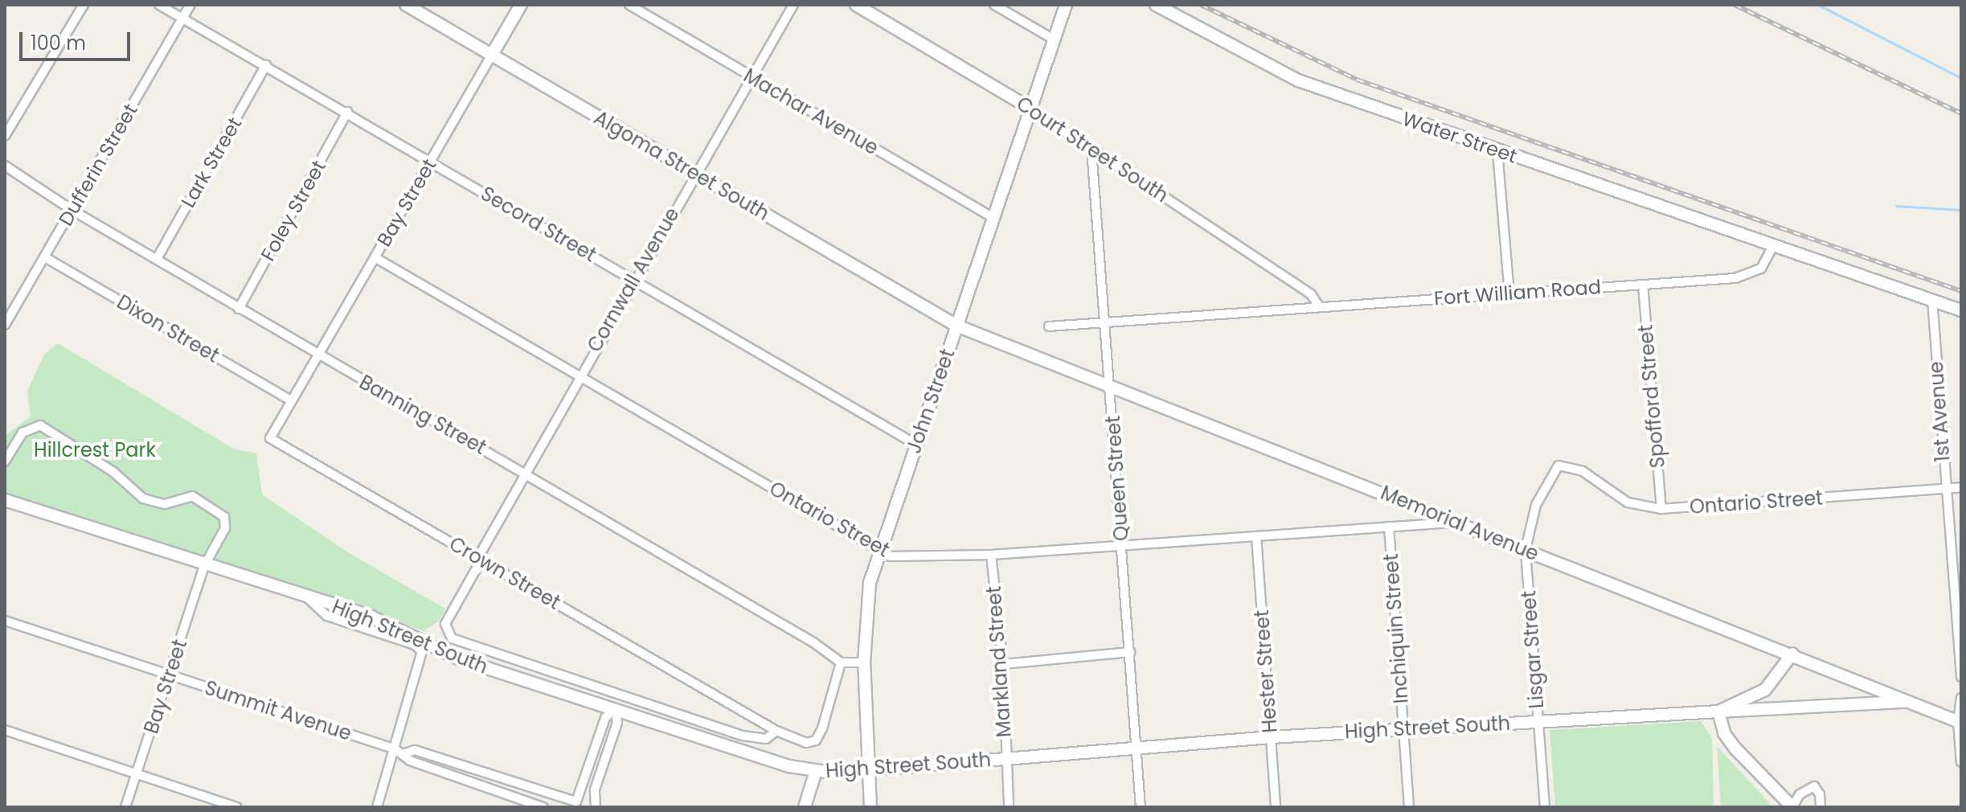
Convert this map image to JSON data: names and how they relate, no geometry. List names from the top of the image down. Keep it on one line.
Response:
{"streets":{"main road":["Water Street","Court Street South","Algoma Street South","Bay Street","John Street","Memorial Avenue","High Street South"],"street":["Machar Avenue","Lark Street","Dufferin Street","Foley Street","Secord Street","Cornwall Avenue","Fort William Road","Dixon Street","Spofford Street","1st Avenue","Banning Street","Queen Street","Ontario Street","Crown Street","Inchiquin Street","Lisgar Street","Markland Street","Hester Street","Summit Avenue"]},"crossings":[["Machar Avenue","Cornwall Avenue"],["Machar Avenue","John Street"],["Water Street","Fort William Road"],["Court Street South","Fort William Road"],["Court Street South","John Street"],["Court Street South","Queen Street"],["Lark Street","Secord Street"],["Lark Street","Banning Street"],["Dufferin Street","Secord Street"],["Dufferin Street","Dixon Street"],["Dufferin Street","Banning Street"],["Algoma Street South","Bay Street"],["Algoma Street South","Cornwall Avenue"],["Algoma Street South","John Street"],["Algoma Street South","Memorial Avenue"],["Bay Street","Secord Street"],["Bay Street","Dixon Street"],["Bay Street","Banning Street"],["Bay Street","Ontario Street"],["Bay Street","Crown Street"],["Bay Street","High Street South"],["Bay Street","Summit Avenue"],["Foley Street","Secord Street"],["Foley Street","Banning Street"],["Secord Street","Cornwall Avenue"],["Secord Street","John Street"],["Cornwall Avenue","Banning Street"],["Cornwall Avenue","Ontario Street"],["Cornwall Avenue","Crown Street"],["Fort William Road","Spofford Street"],["Fort William Road","Queen Street"],["Dixon Street","Crown Street"],["Spofford Street","Ontario Street"],["John Street","Ontario Street"],["John Street","Memorial Avenue"],["John Street","High Street South"],["1st Avenue","Ontario Street"],["Queen Street","Ontario Street"],["Queen Street","Memorial Avenue"],["Queen Street","High Street South"],["Ontario Street","Memorial Avenue"],["Ontario Street","Inchiquin Street"],["Ontario Street","Lisgar Street"],["Ontario Street","Markland Street"],["Ontario Street","Hester Street"],["Memorial Avenue","High Street South"],["Memorial Avenue","Lisgar Street"],["Inchiquin Street","High Street South"],["High Street South","Lisgar Street"],["High Street South","Markland Street"],["High Street South","Hester Street"]],"parks":["Hillcrest Park"],"scale_bar":"100 m"}
